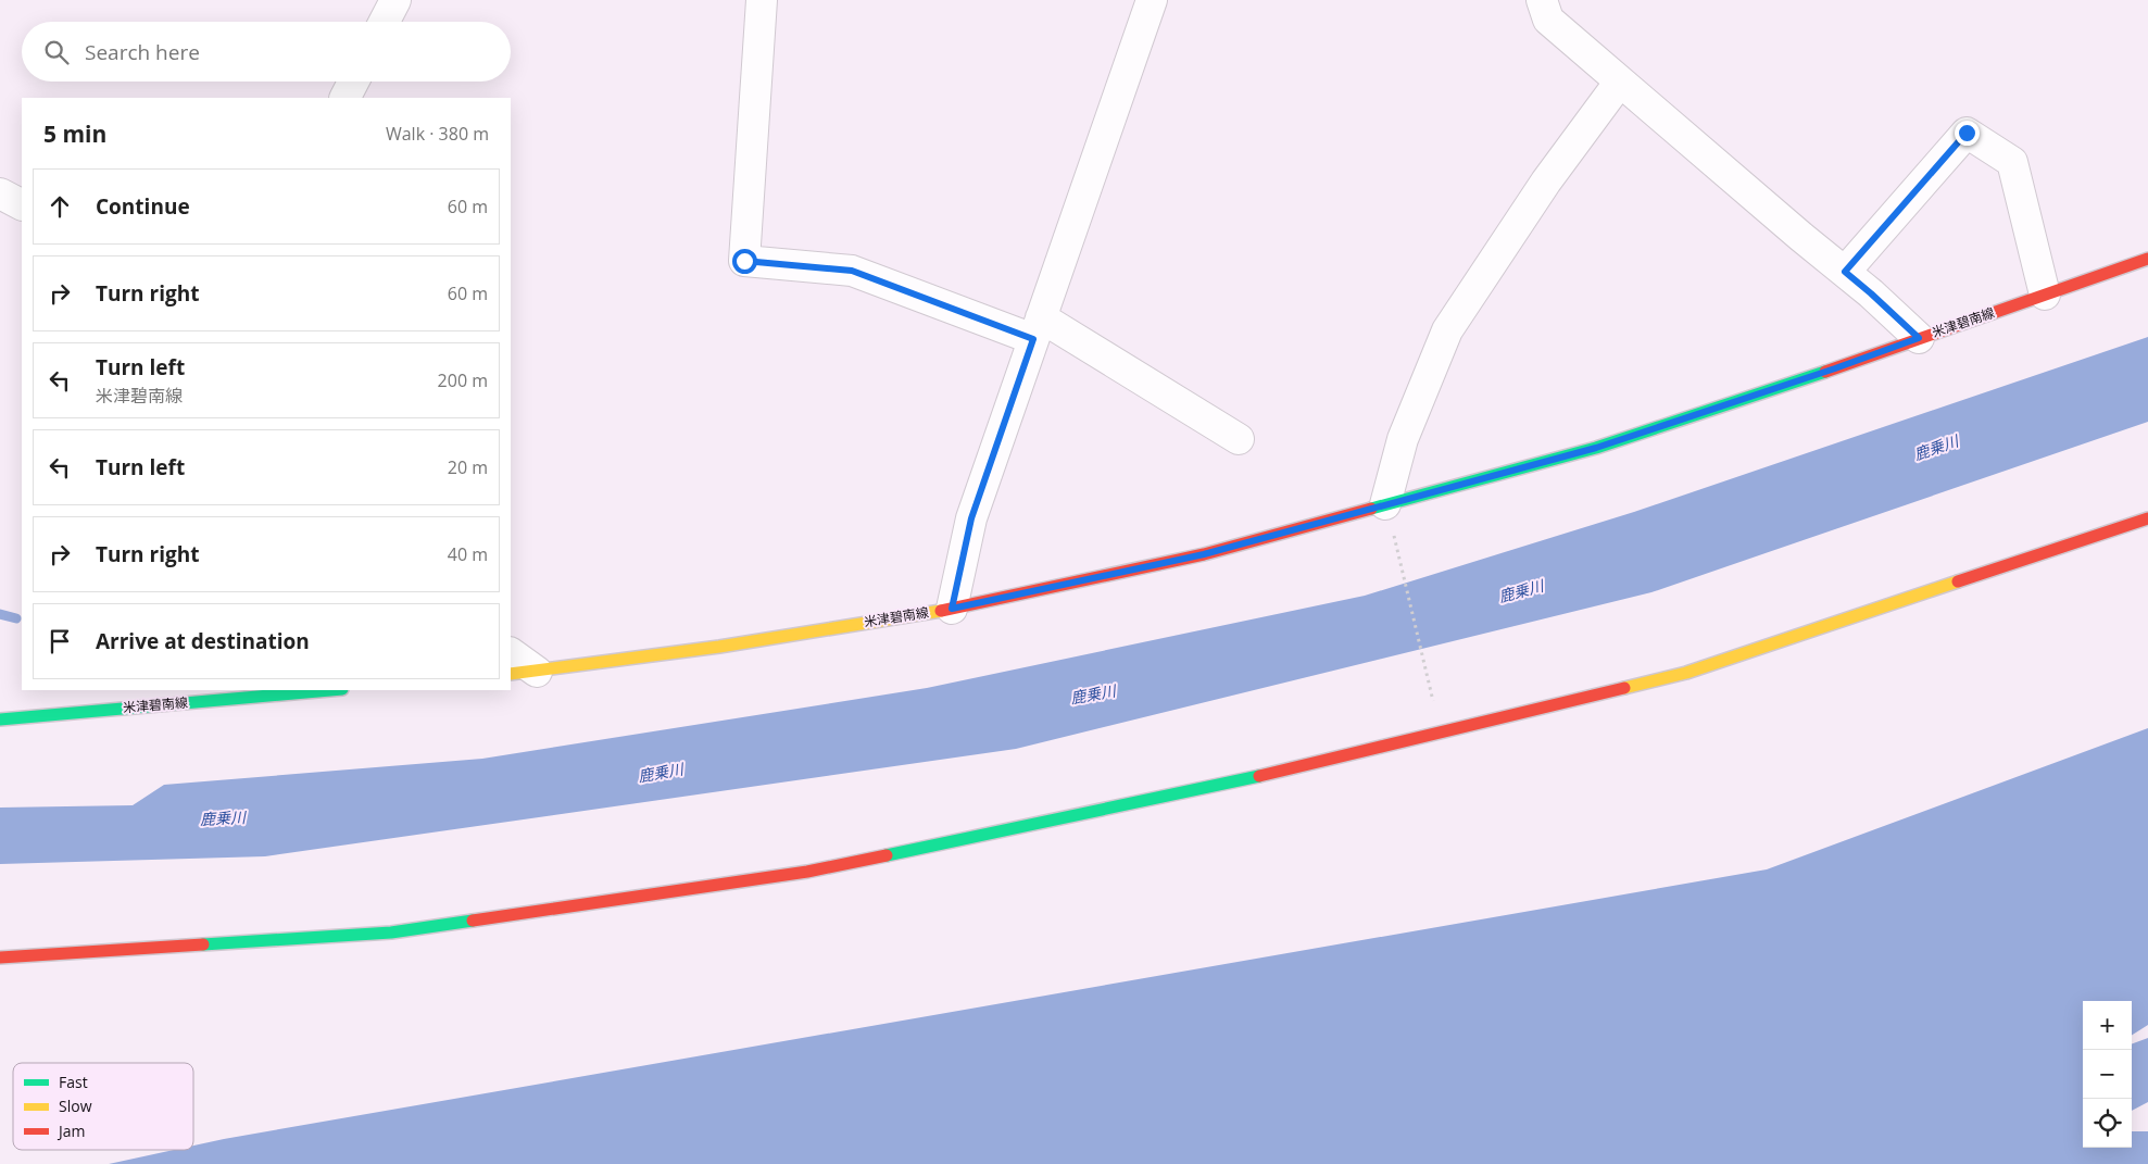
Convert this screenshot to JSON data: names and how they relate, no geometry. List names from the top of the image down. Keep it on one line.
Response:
{"streets":{"street":["米津碧南線"]},"water":["鹿乗川"],"legend":["Fast","Slow","Jam"],"page":{"search":"Search here","heading":["5 min","Walk · 380 m"],"list":[["Continue","60 m"],["Turn right","60 m"],["Turn left","米津碧南線","200 m"],["Turn left","20 m"],["Turn right","40 m"],"Arrive at destination"],"map_buttons":["+","−"]}}
